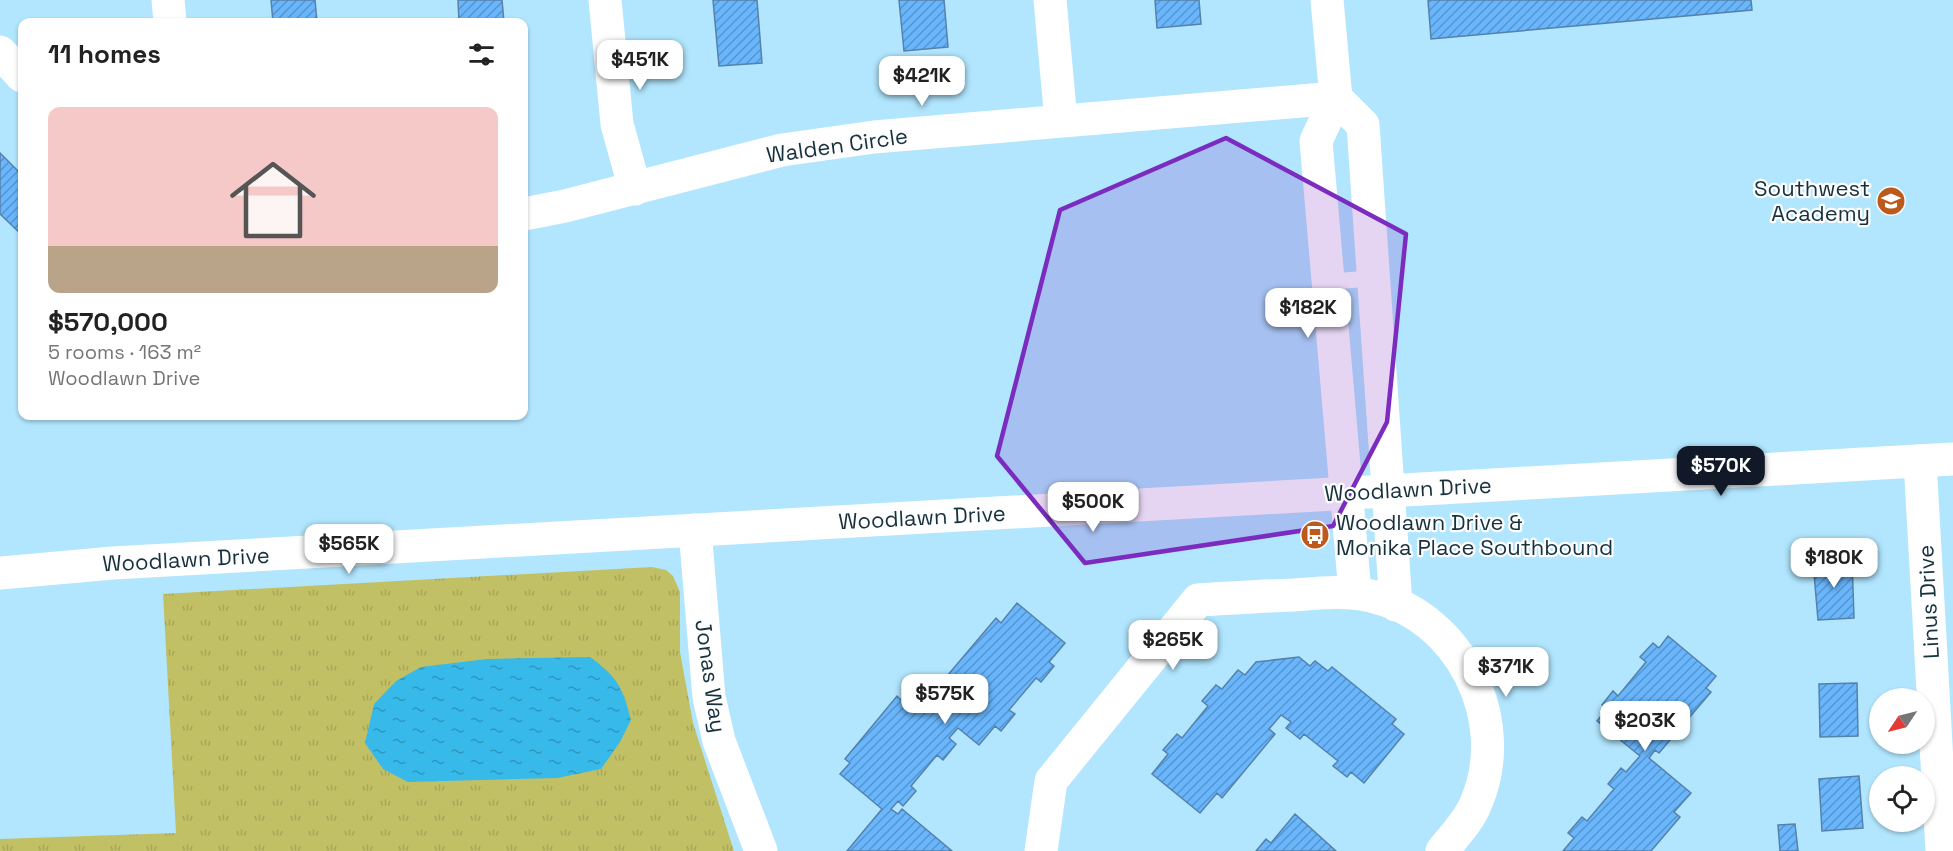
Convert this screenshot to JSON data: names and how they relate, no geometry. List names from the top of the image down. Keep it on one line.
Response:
{"streets":{"street":["Walden Circle","Woodlawn Drive","Linus Drive","Jonas Way"]},"crossings":[["Woodlawn Drive","Linus Drive"],["Woodlawn Drive","Jonas Way"]],"places":{"school or university":["Southwest Academy"],"bus stop":["Woodlawn Drive & Monika Place Southbound"]},"north":"bottom left","page":{"heading":"11 homes","price":["$451K","$421K","$182K","$570K","$500K","$565K","$180K","$265K","$371K","$575K","$203K"],"list":[{"name":"$570,000","note":"5 rooms · 163 m² · Woodlawn Drive"}]}}
